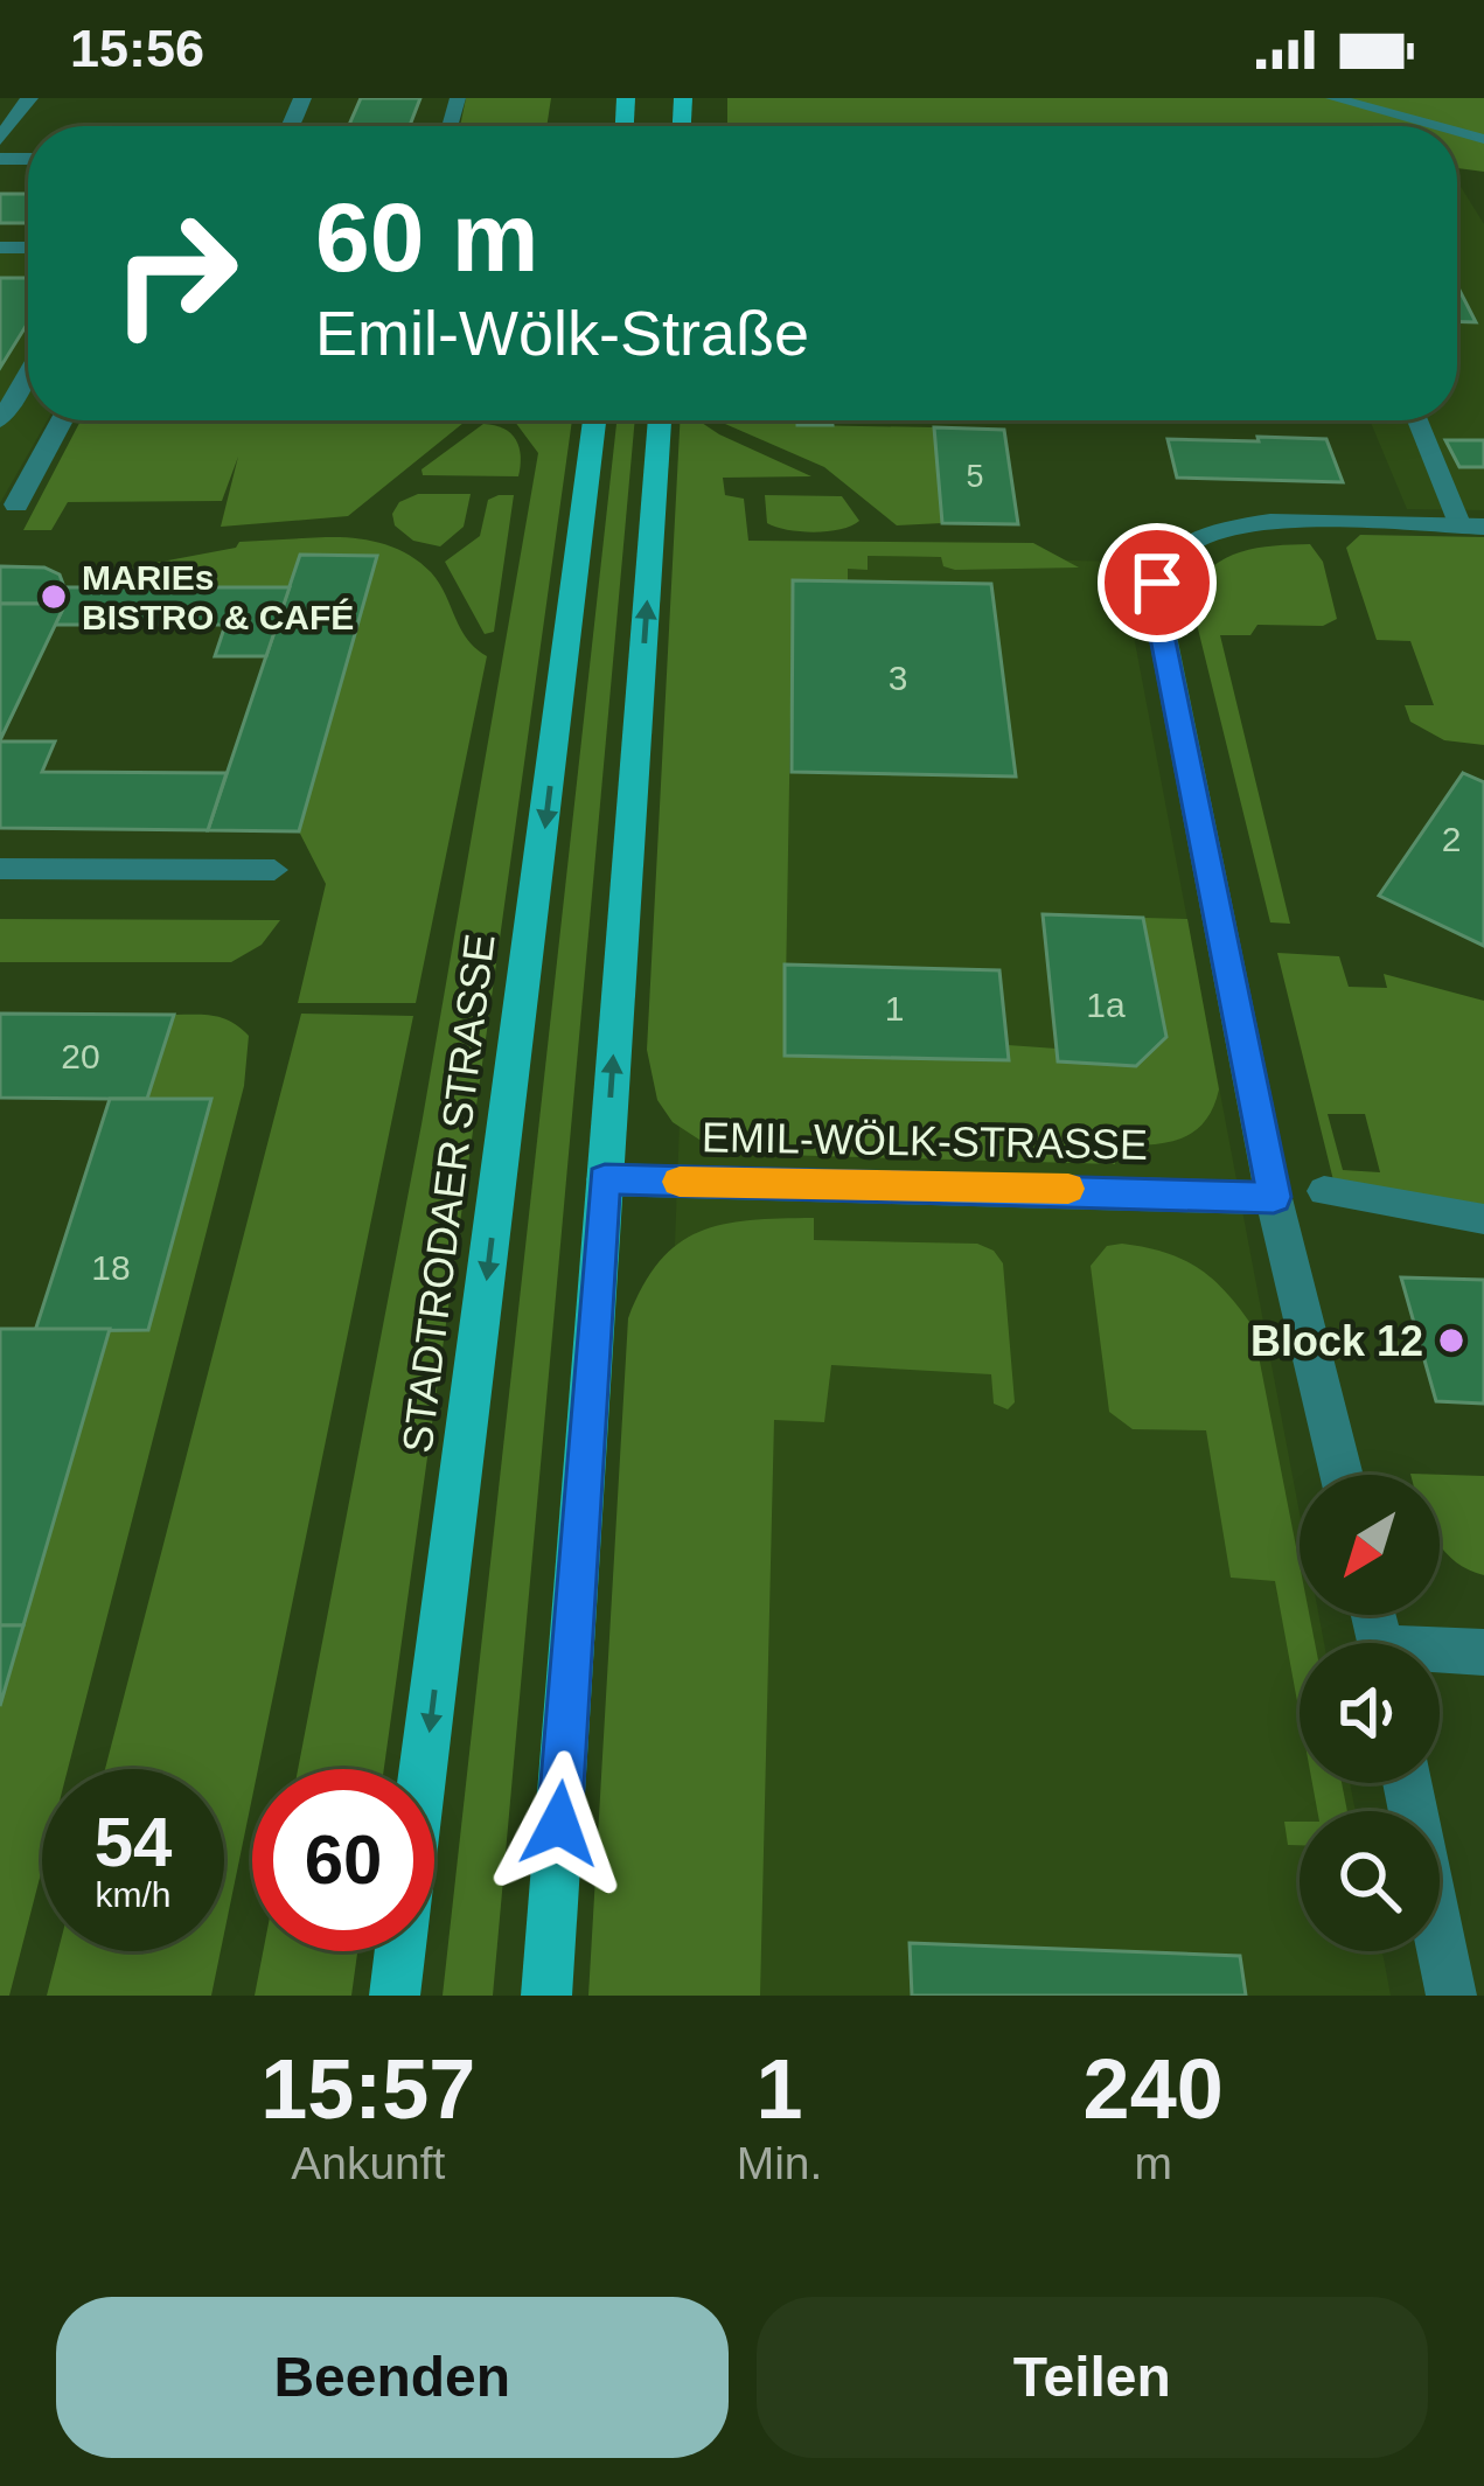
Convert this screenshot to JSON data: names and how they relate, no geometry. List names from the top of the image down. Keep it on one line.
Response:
{"streets":{"main road":["STADTRODAER STRASSE"],"street":["EMIL-WÖLK-STRASSE"]},"places":["MARIEs BISTRO & CAFÉ","Block 12"],"house_numbers":["5","3","2","1a","1","20","18"],"north":"bottom left","page":{"status":"15:56","turn":["60 m","Emil-Wölk-Straße"],"speed":"54 km/h","limit":"60","eta":["15:57","Ankunft","1","Min.","240","m"],"buttons":["Beenden","Teilen"]}}
